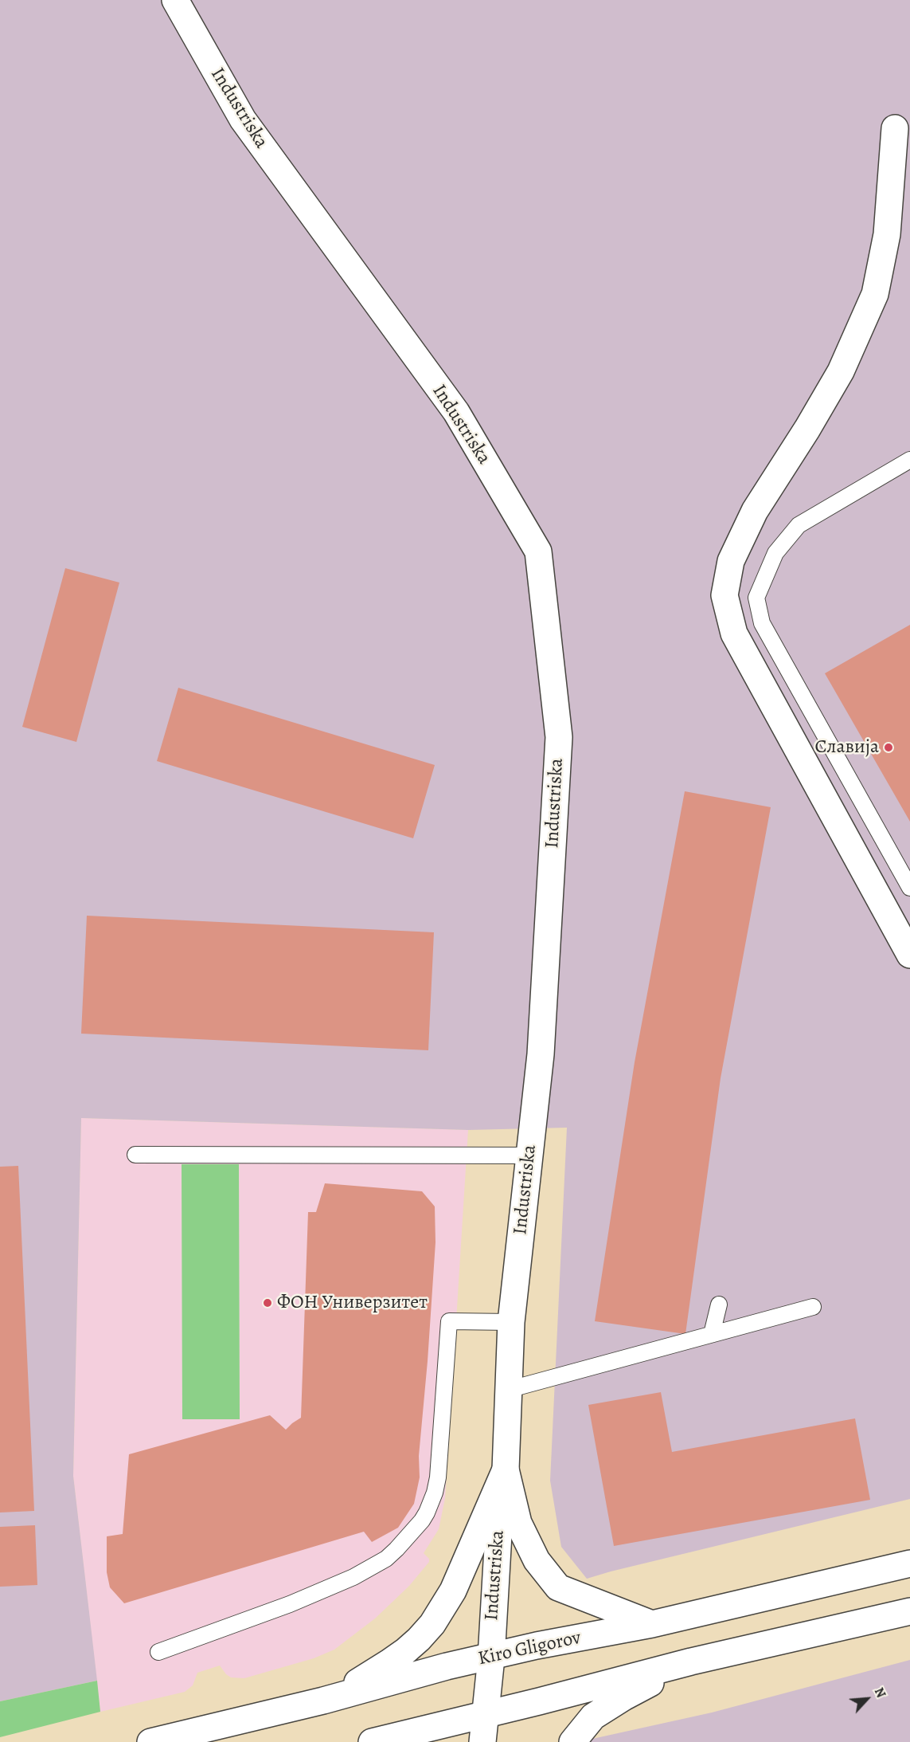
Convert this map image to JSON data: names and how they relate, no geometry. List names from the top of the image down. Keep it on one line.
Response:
{"streets":{"street":["Industriska","Kiro Gligorov"]},"crossings":[["Industriska","Kiro Gligorov"]],"places":["Славија","ФОН Универзитет"],"north":"top right"}
